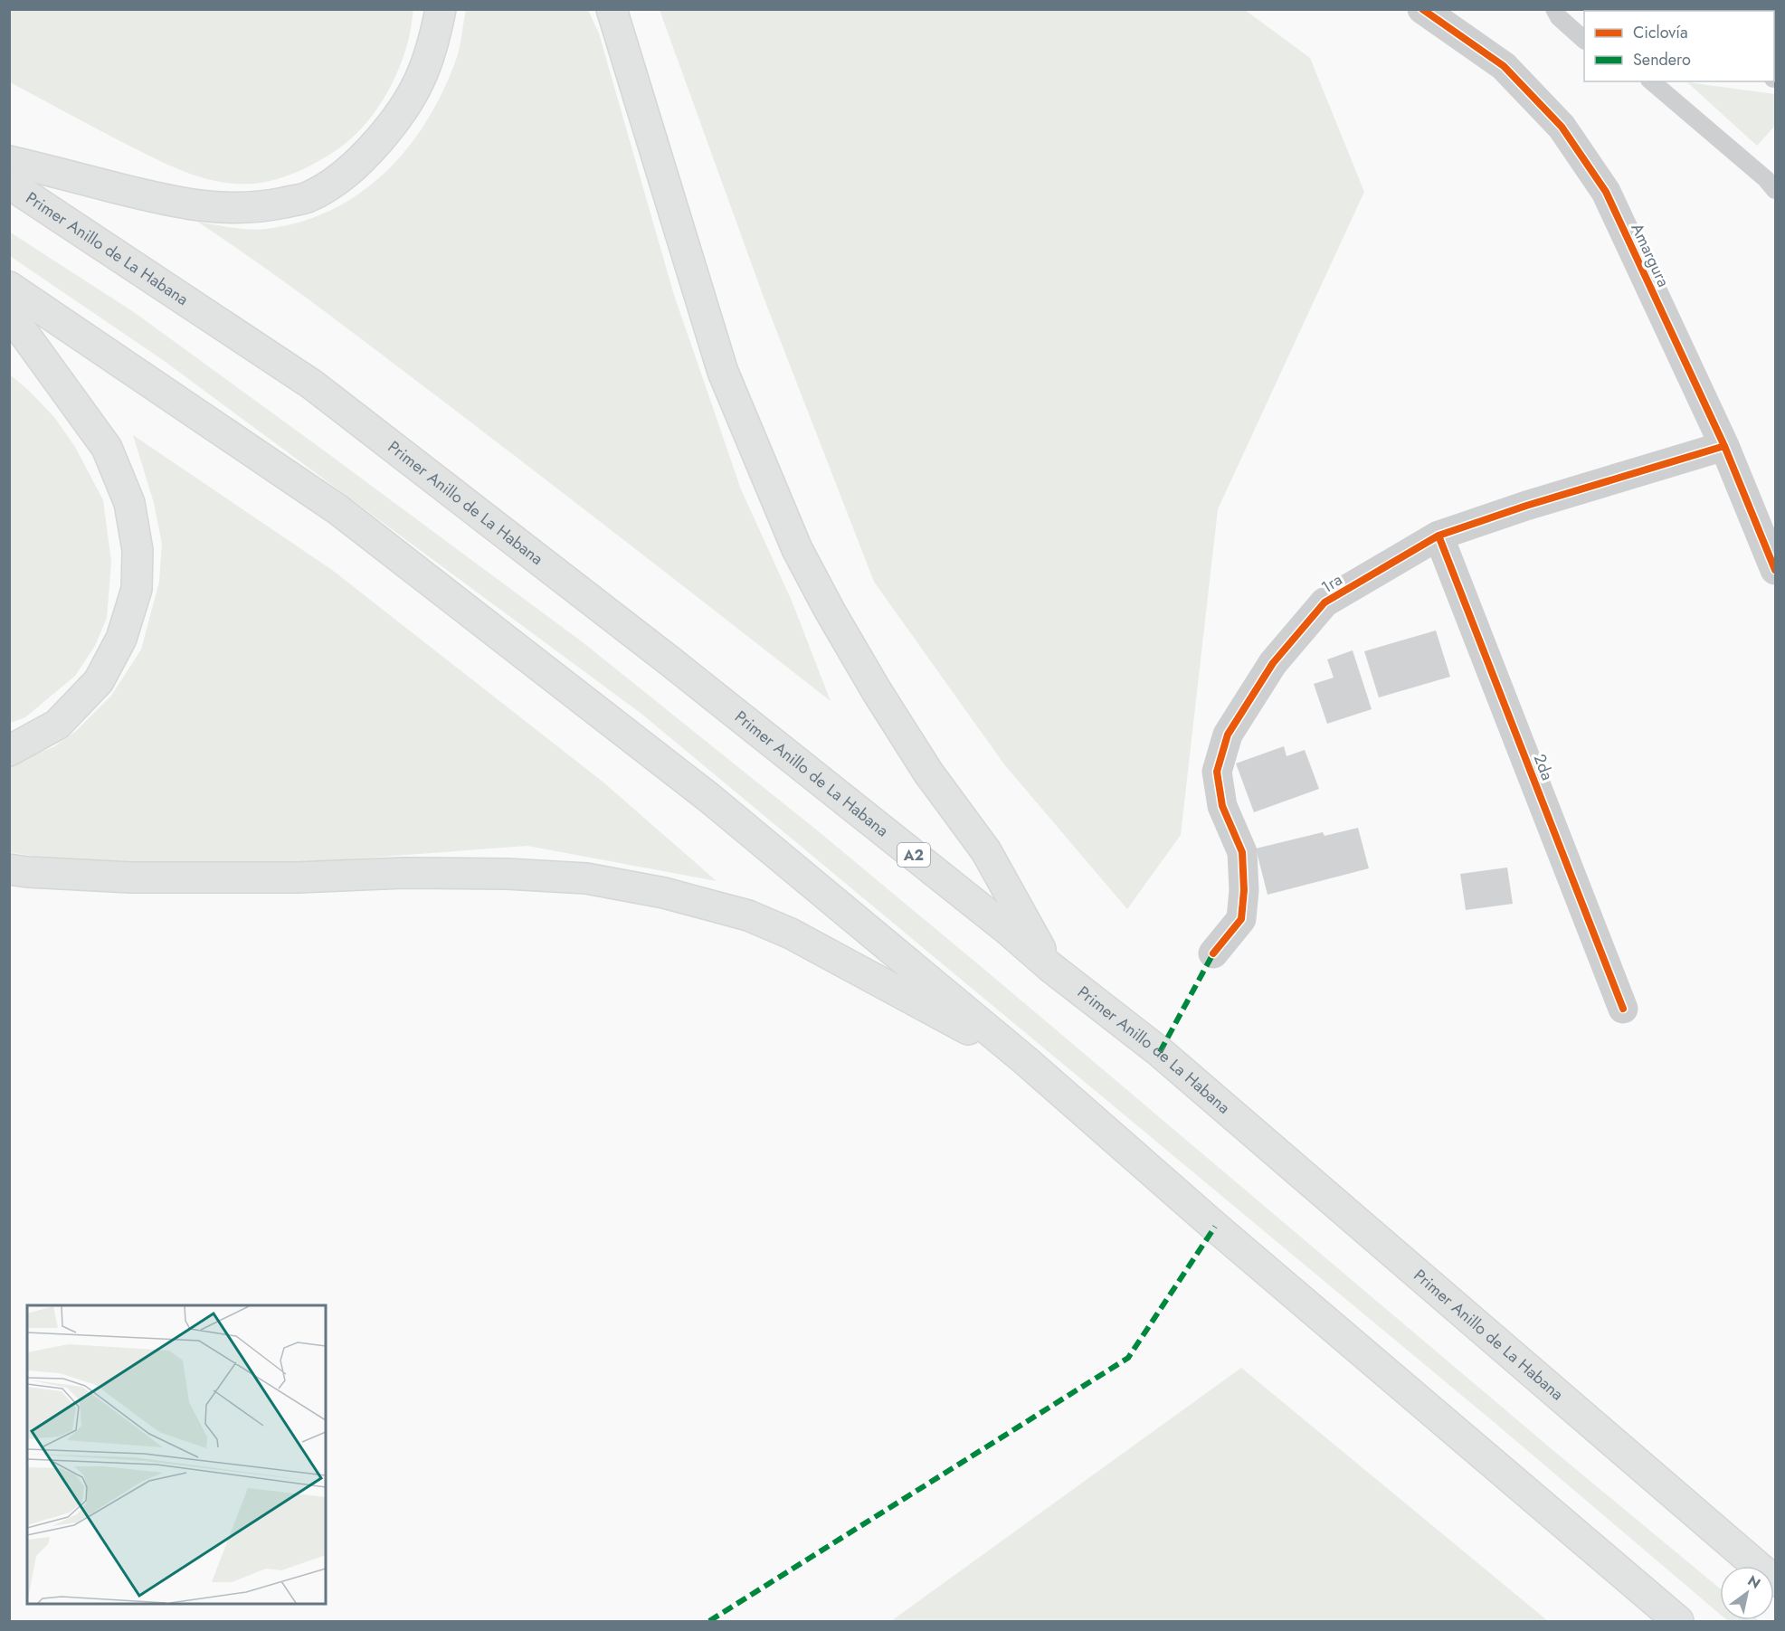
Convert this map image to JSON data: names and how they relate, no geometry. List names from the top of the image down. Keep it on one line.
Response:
{"streets":{"highway":["Primer Anillo de La Habana","A2"],"street":["Amargura","1ra","2da"]},"crossings":[["Amargura","1ra"],["1ra","2da"]],"legend":["Ciclovía","Sendero"],"north":"top right"}
